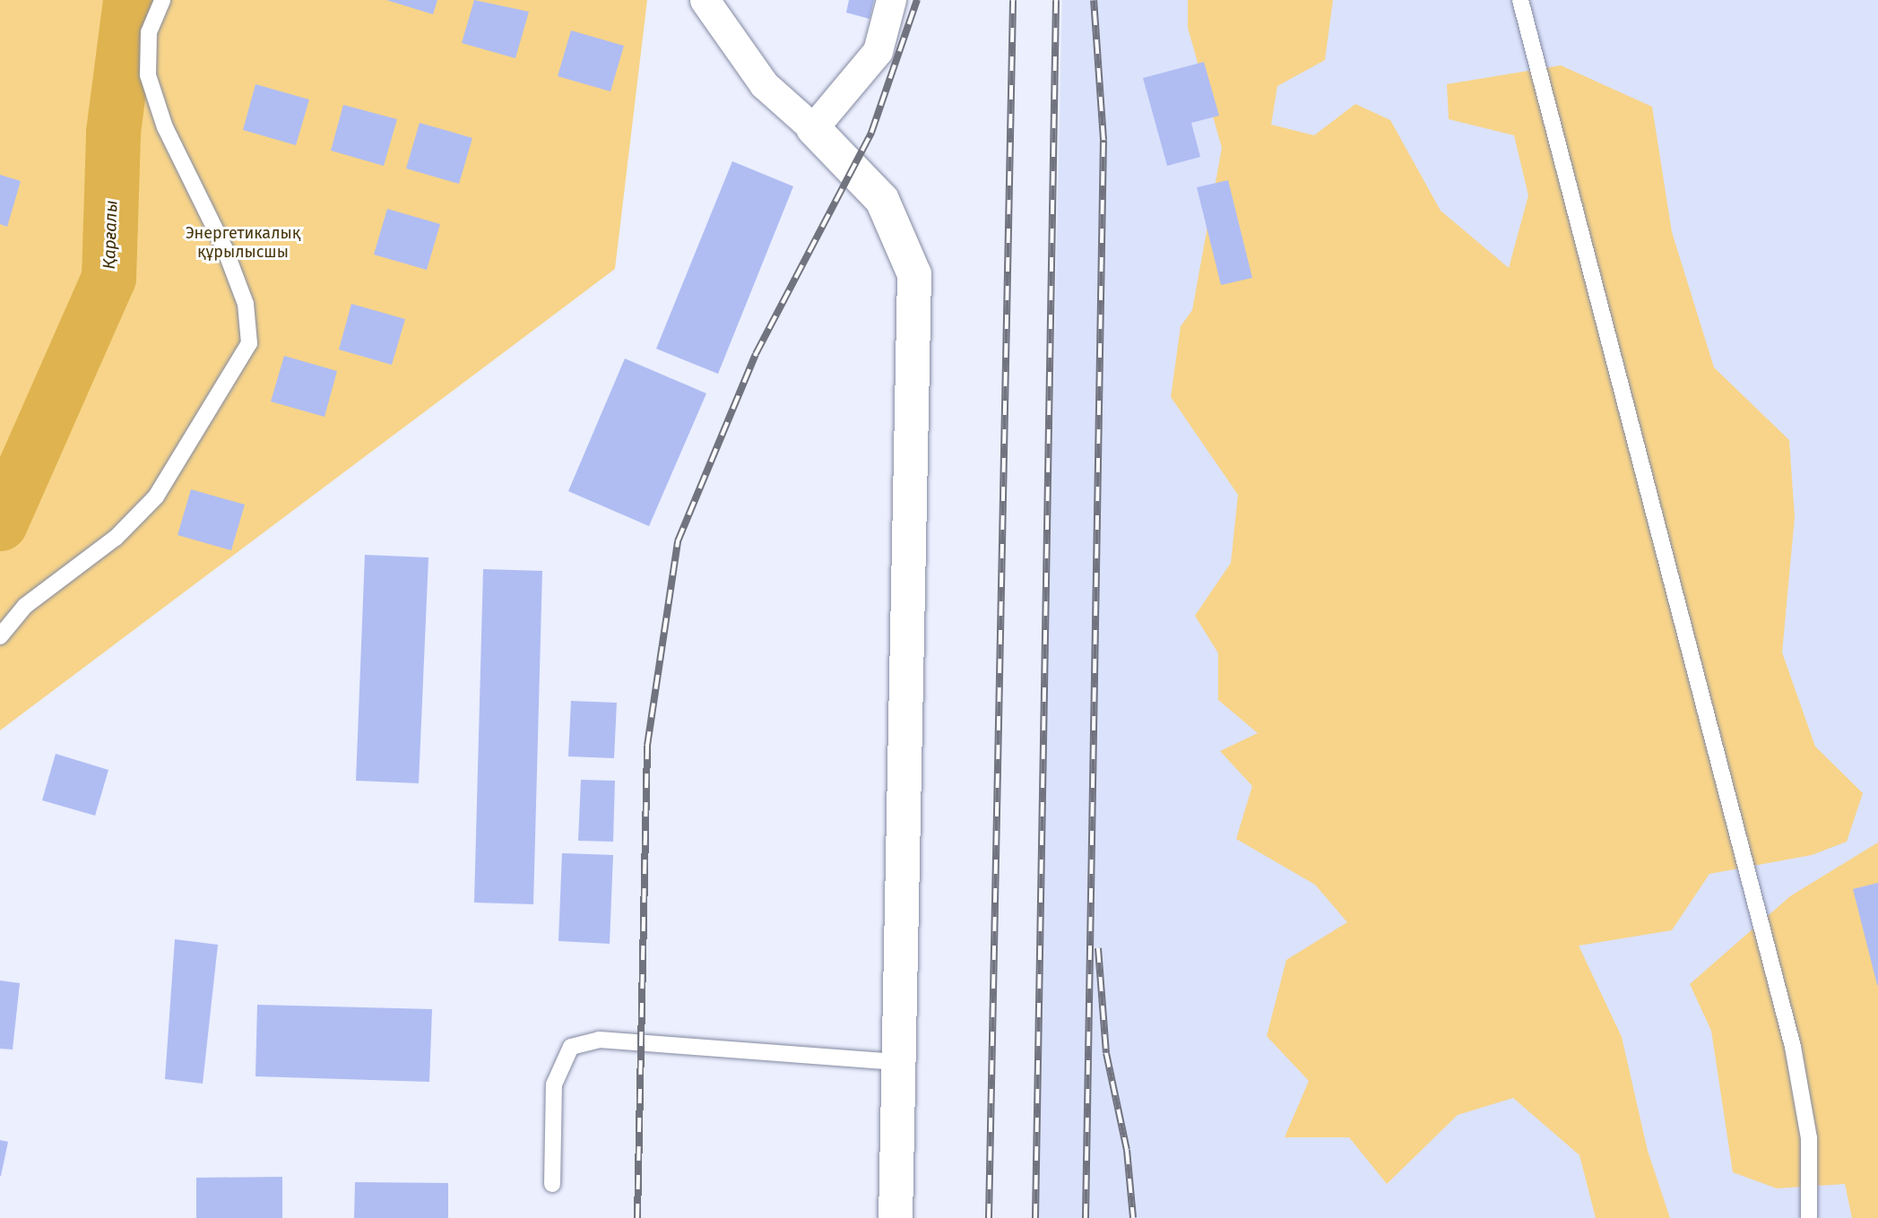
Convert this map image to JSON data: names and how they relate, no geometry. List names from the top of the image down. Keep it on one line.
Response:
{"water":["Қарғалы"],"parks":["Энергетикалық құрылысшы"]}
